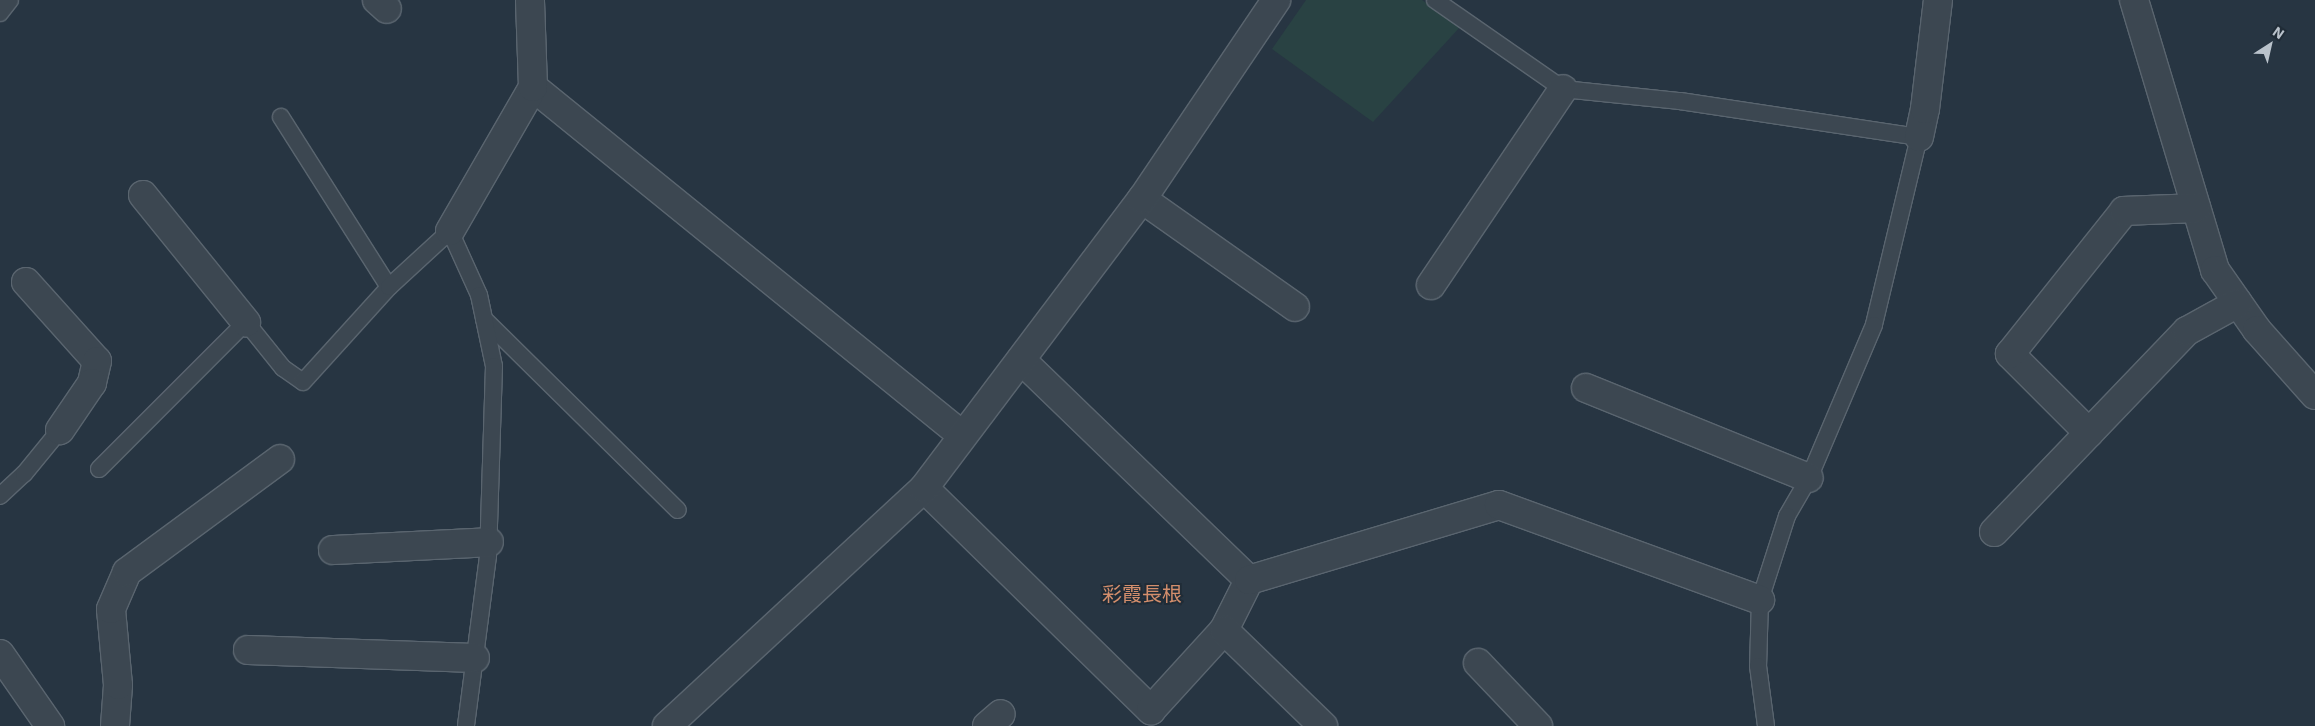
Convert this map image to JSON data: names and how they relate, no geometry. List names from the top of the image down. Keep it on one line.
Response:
{"districts":["彩霞長根"],"north":"top right"}
